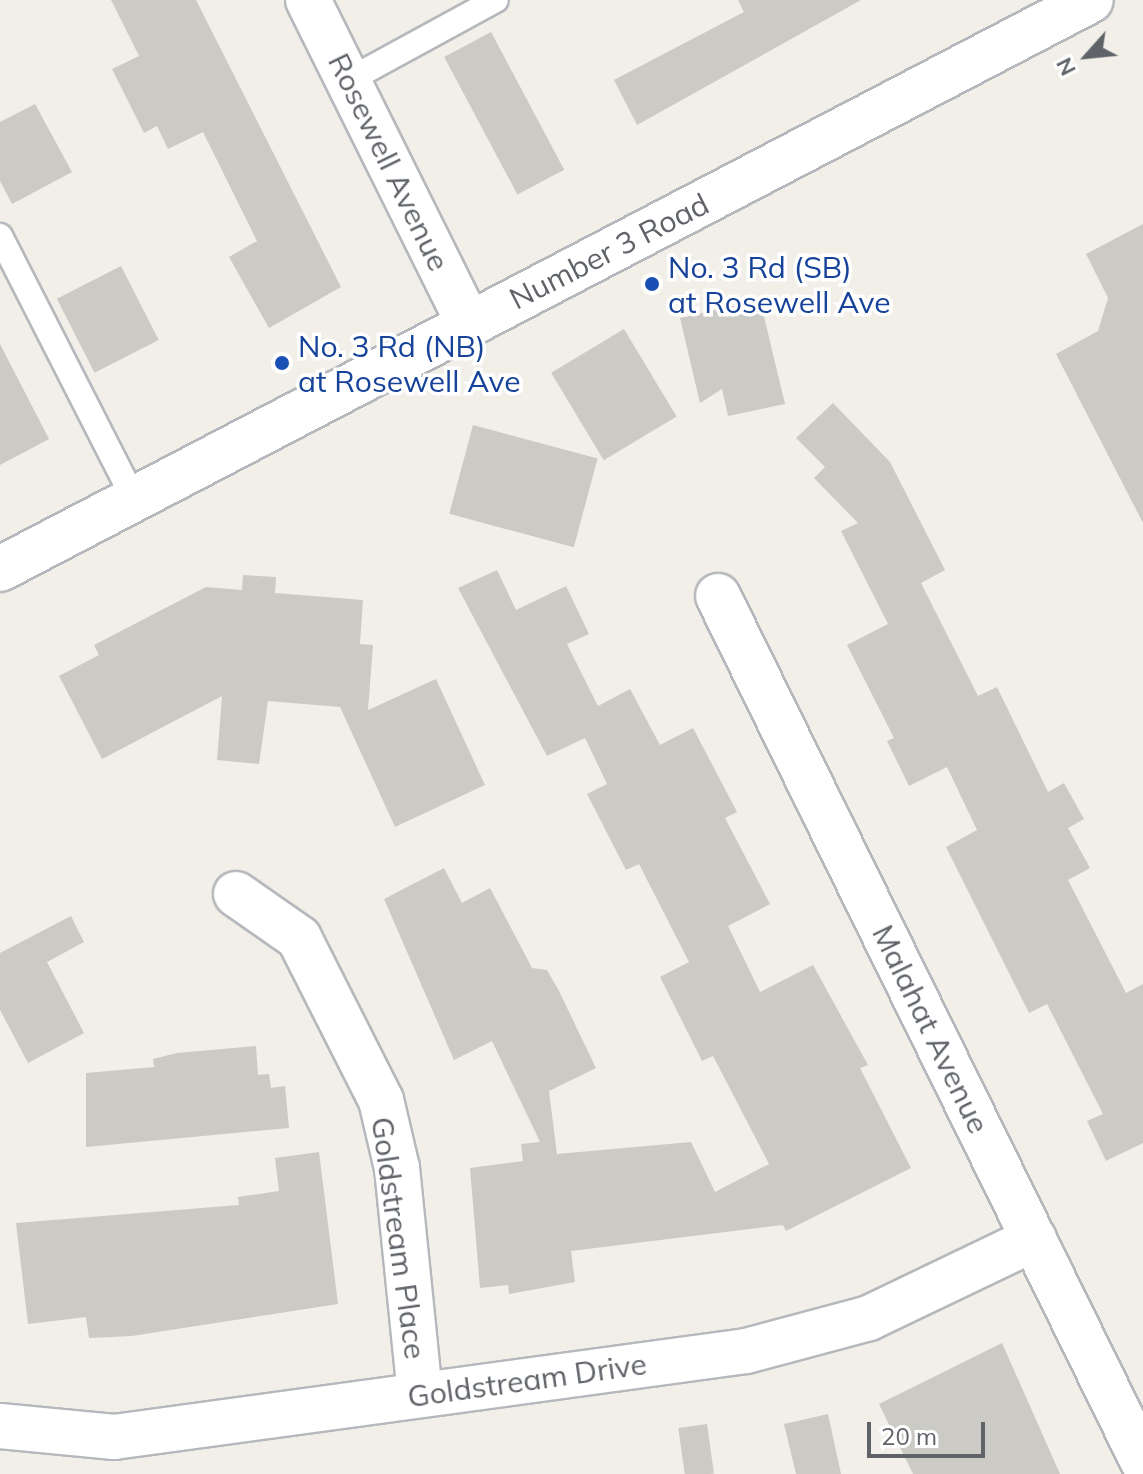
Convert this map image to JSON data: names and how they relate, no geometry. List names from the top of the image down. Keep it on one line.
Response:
{"streets":{"street":["Rosewell Avenue","Number 3 Road","Malahat Avenue","Goldstream Place","Goldstream Drive"]},"crossings":[["Rosewell Avenue","Number 3 Road"],["Malahat Avenue","Goldstream Drive"],["Goldstream Place","Goldstream Drive"]],"places":["No. 3 Rd (SB) at Rosewell Ave","No. 3 Rd (NB) at Rosewell Ave"],"scale_bar":"20 m","north":"bottom left"}
